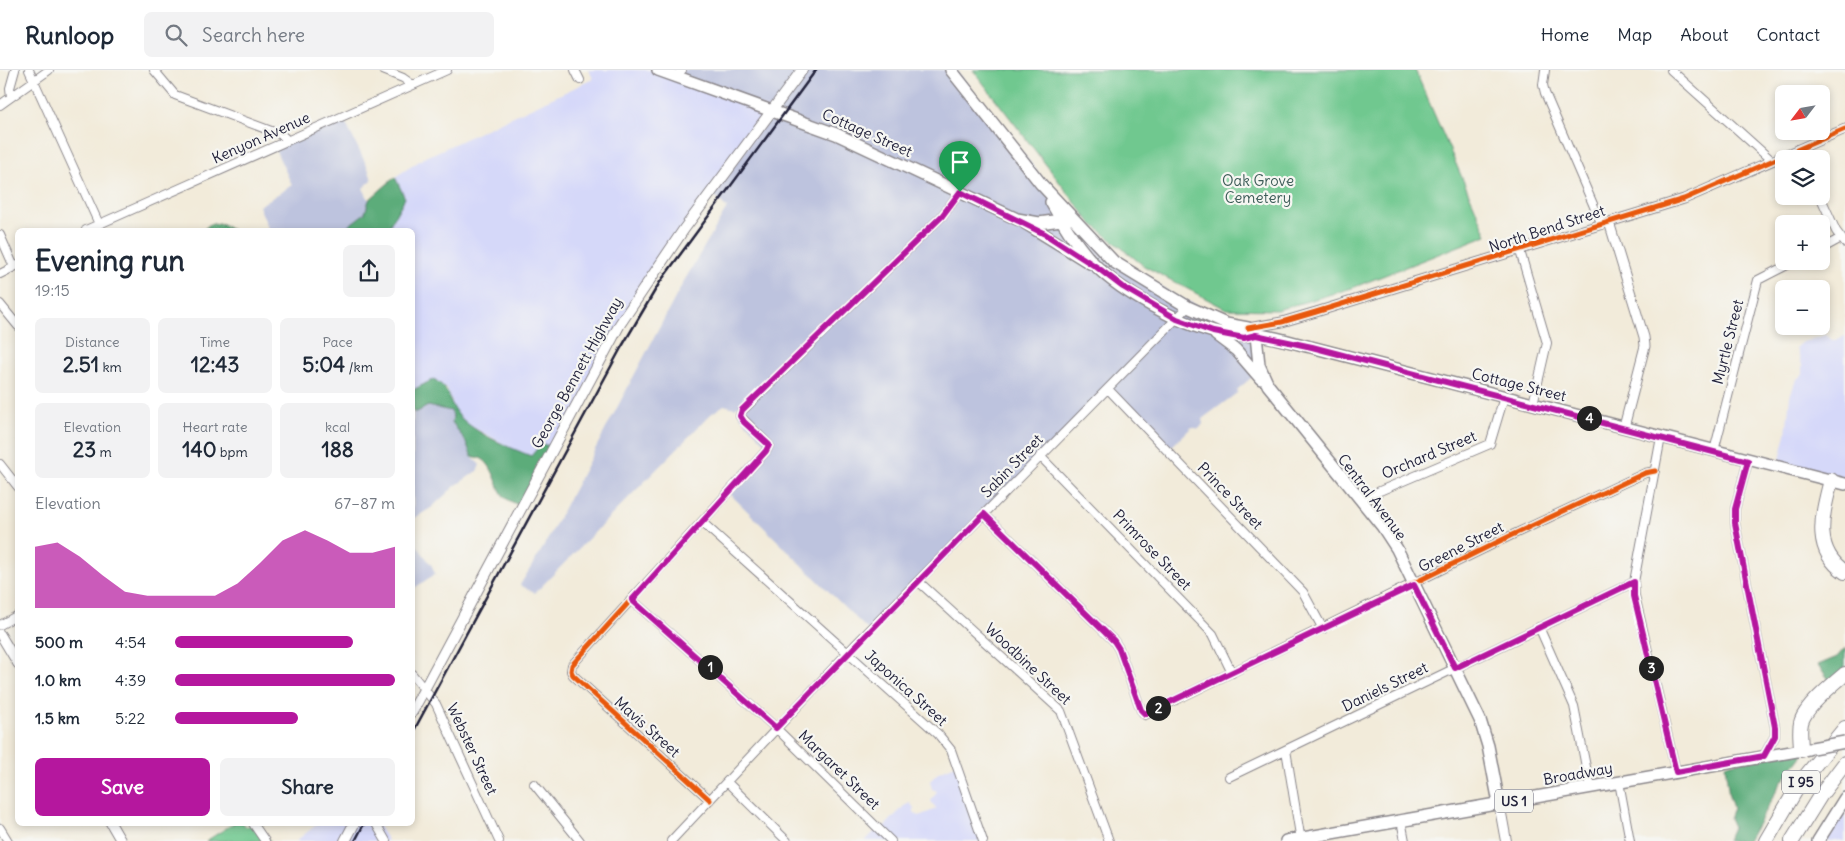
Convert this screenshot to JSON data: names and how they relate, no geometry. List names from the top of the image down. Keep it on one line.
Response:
{"streets":{"highway":["I 95"],"main road":["Cottage Street","George Bennett Highway","Central Avenue","Broadway","US 1"],"street":["Kenyon Avenue","North Bend Street","Myrtle Street","Orchard Street","Sabin Street","Prince Street","Greene Street","Primrose Street","Woodbine Street","Daniels Street","Japonica Street","Mavis Street","Webster Street","Margaret Street"]},"crossings":[["Cottage Street","North Bend Street"],["Cottage Street","Myrtle Street"],["Cottage Street","George Bennett Highway"],["Cottage Street","Orchard Street"],["Cottage Street","Central Avenue"],["North Bend Street","Central Avenue"],["George Bennett Highway","Webster Street"],["Orchard Street","Central Avenue"],["Sabin Street","Prince Street"],["Sabin Street","Greene Street"],["Sabin Street","Primrose Street"],["Sabin Street","Woodbine Street"],["Sabin Street","Japonica Street"],["Sabin Street","Mavis Street"],["Sabin Street","Margaret Street"],["Prince Street","Greene Street"],["Central Avenue","Greene Street"],["Central Avenue","Daniels Street"],["Central Avenue","Broadway"],["Greene Street","Primrose Street"],["Mavis Street","Margaret Street"]],"parks":["Oak Grove Cemetery"],"north":"bottom left","page":{"header":"Runloop","search":"Search here","nav":["Home","Map","About","Contact"],"map_buttons":["+","−"],"heading":["Evening run","19:15"],"stats":[["Distance","2.51 km"],["Time","12:43"],["Pace","5:04 /km"],["Elevation","23 m"],["Heart rate","140 bpm"],["kcal","188"]],"pins":["4","1","3","2"],"chart":["Elevation","67–87 m"],"list":[{"name":"500 m","note":"4:54"},{"name":"1.0 km","note":"4:39"},{"name":"1.5 km","note":"5:22"}],"buttons":["Save","Share"]}}
